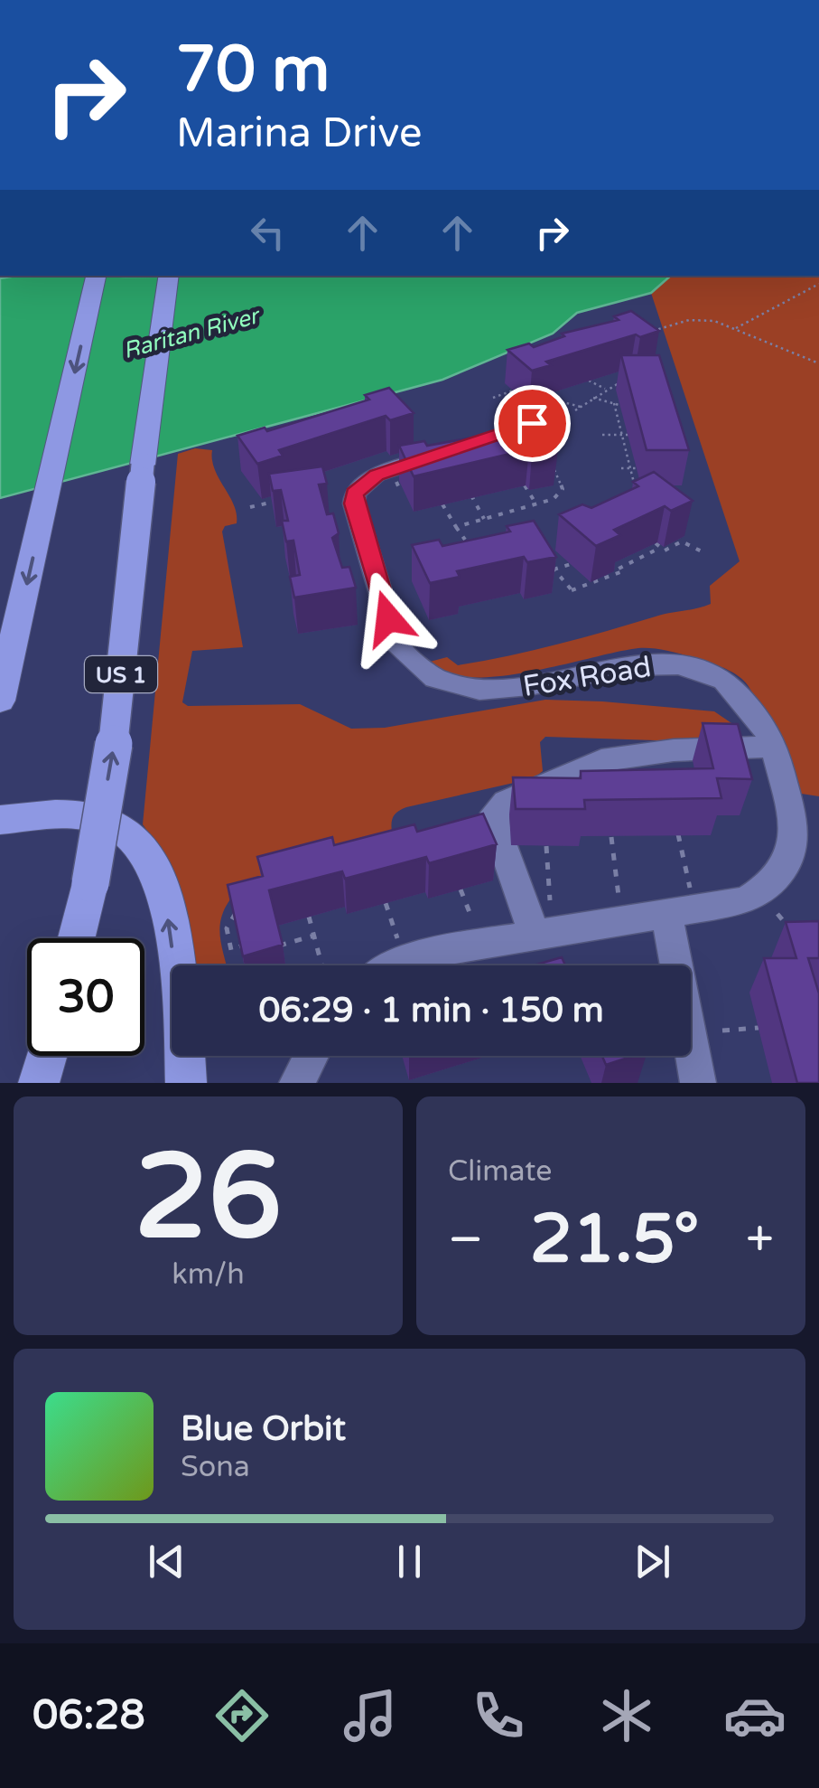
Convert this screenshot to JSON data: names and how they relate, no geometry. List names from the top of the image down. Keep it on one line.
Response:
{"streets":{"highway":["US 1"],"street":["Fox Road"]},"water":["Raritan River"],"page":{"turn":["70 m","Marina Drive"],"limit":"30","trip":"06:29 · 1 min · 150 m","tile":[["26","km/h"],"Climate"],"heat":["−","21.5°","+"],"song":["Blue Orbit","Sona"],"tabs":"06:28"}}
